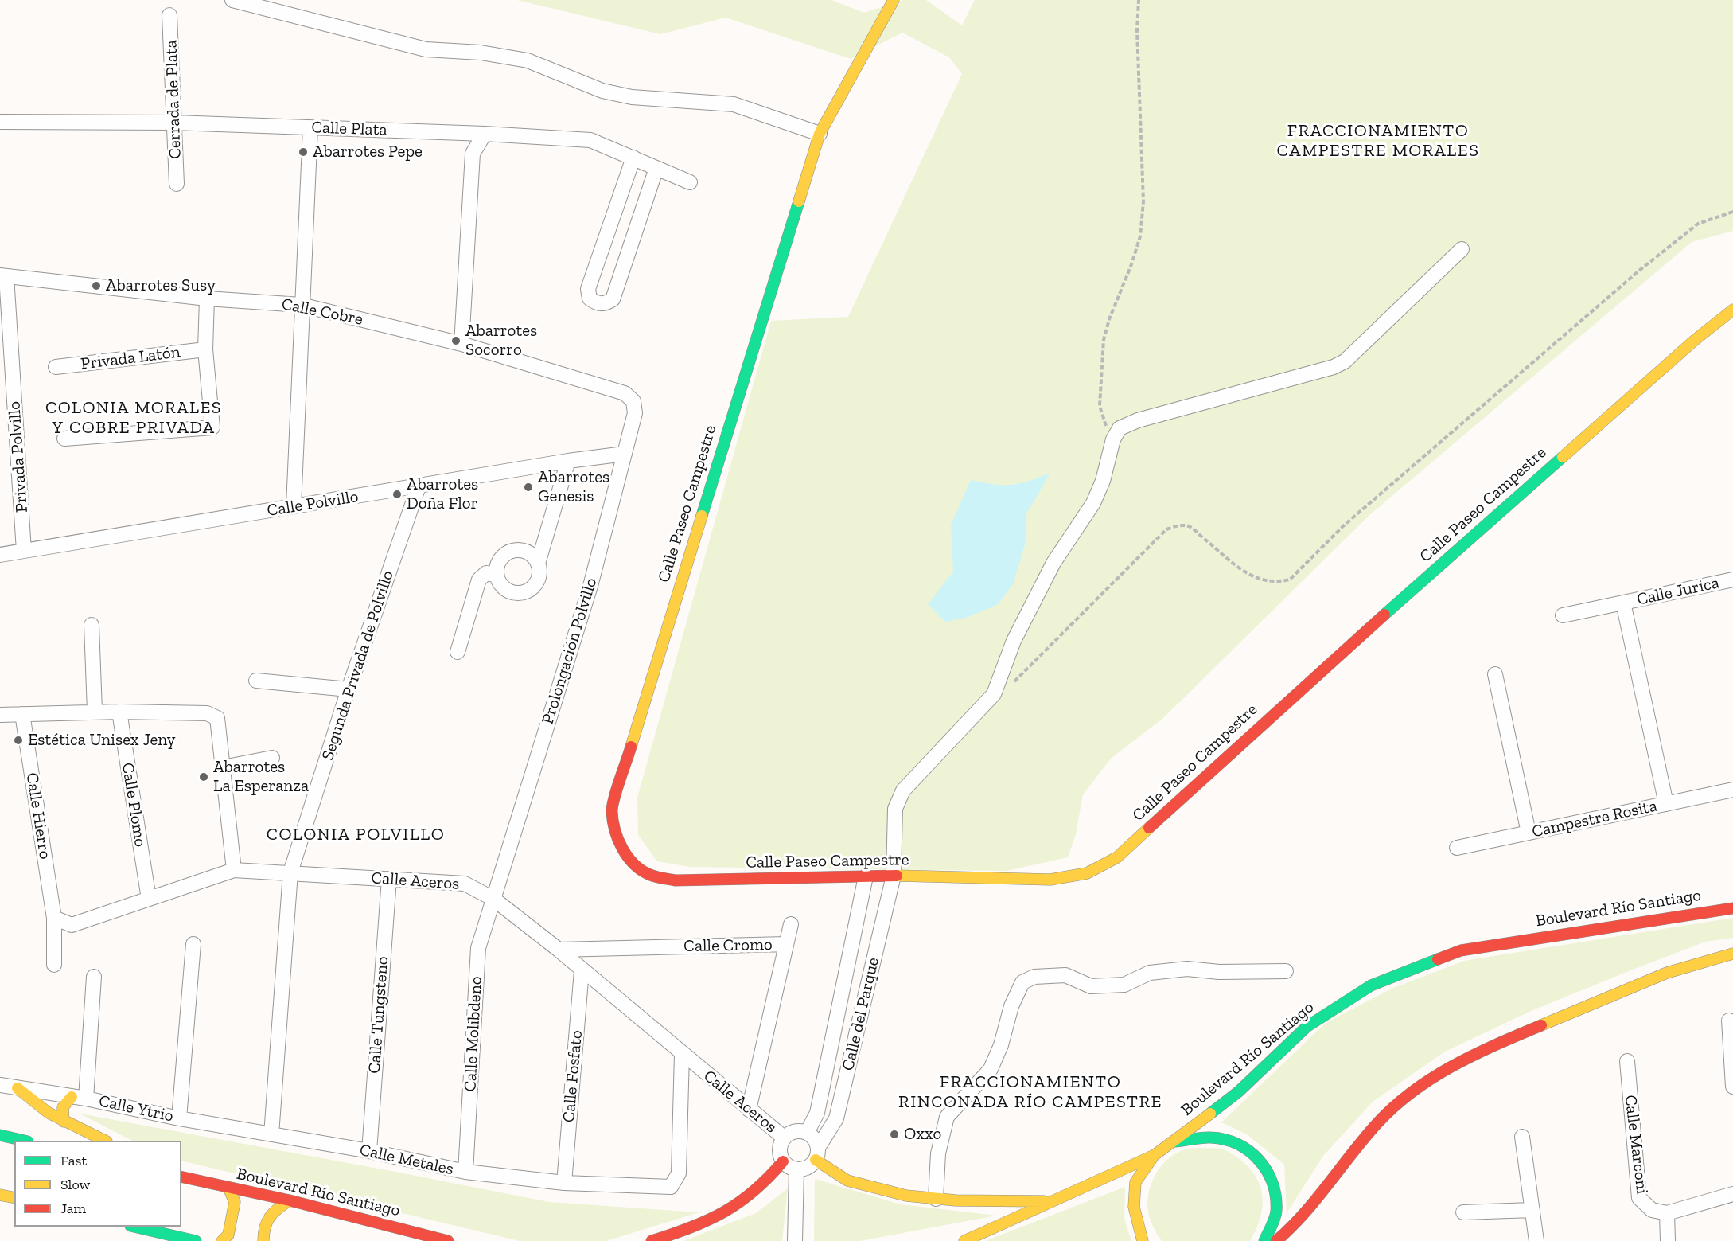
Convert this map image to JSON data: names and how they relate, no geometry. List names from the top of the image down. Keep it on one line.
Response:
{"streets":{"main road":["Calle Paseo Campestre","Boulevard Río Santiago"],"street":["Cerrada de Plata","Calle Plata","Calle Cobre","Privada Latón","Privada Polvillo","Calle Polvillo","Calle Jurica","Prolongación Polvillo","Segunda Privada de Polvillo","Calle Plomo","Calle Hierro","Campestre Rosita","Calle Aceros","Calle Cromo","Calle del Parque","Calle Tungsteno","Calle Molibdeno","Calle Fosfato","Calle Ytrio","Calle Marconi","Calle Metales"]},"crossings":[["Cerrada de Plata","Calle Plata"],["Calle Cobre","Privada Polvillo"],["Calle Cobre","Prolongación Polvillo"],["Privada Polvillo","Calle Polvillo"],["Calle Polvillo","Prolongación Polvillo"],["Calle Polvillo","Segunda Privada de Polvillo"],["Calle Paseo Campestre","Calle del Parque"],["Prolongación Polvillo","Calle Aceros"],["Prolongación Polvillo","Calle Molibdeno"],["Segunda Privada de Polvillo","Calle Aceros"],["Calle Plomo","Calle Aceros"],["Calle Hierro","Calle Aceros"],["Calle Aceros","Calle Cromo"],["Calle Aceros","Calle del Parque"],["Calle Aceros","Calle Tungsteno"],["Calle Aceros","Calle Molibdeno"],["Calle Aceros","Calle Fosfato"],["Calle Aceros","Calle Metales"],["Calle Tungsteno","Calle Metales"],["Calle Molibdeno","Calle Metales"],["Calle Fosfato","Calle Metales"],["Calle Ytrio","Calle Metales"]],"districts":["FRACCIONAMIENTO CAMPESTRE MORALES","COLONIA MORALES Y COBRE PRIVADA","COLONIA POLVILLO","FRACCIONAMIENTO RINCONADA RÍO CAMPESTRE"],"places":["Abarrotes Pepe","Abarrotes Susy","Abarrotes Socorro","Abarrotes Genesis","Abarrotes Doña Flor","Estética Unisex Jeny","Abarrotes La Esperanza","Oxxo"],"legend":["Fast","Slow","Jam"]}
